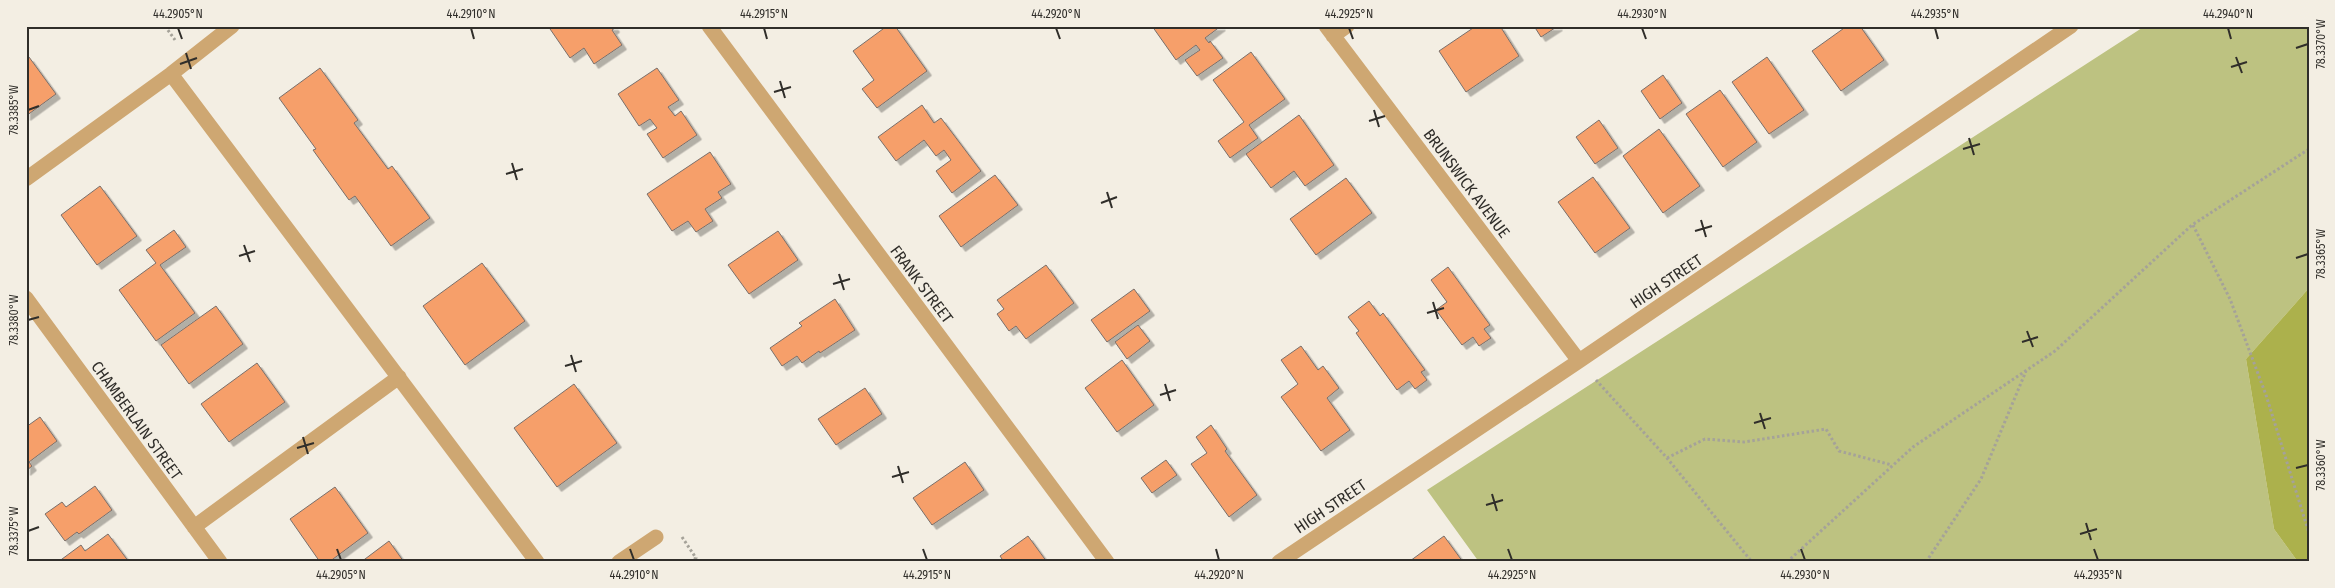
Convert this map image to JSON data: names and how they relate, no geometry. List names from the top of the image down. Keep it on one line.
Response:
{"streets":{"street":["BRUNSWICK AVENUE","HIGH STREET","FRANK STREET","CHAMBERLAIN STREET"]},"crossings":[["BRUNSWICK AVENUE","HIGH STREET"]],"coordinates":["44.2905°N","44.2910°N","44.2915°N","44.2920°N","44.2925°N","44.2930°N","44.2935°N","44.2940°N","78.3370°W","78.3385°W","78.3365°W","78.3380°W","78.3360°W","78.3375°W"]}
